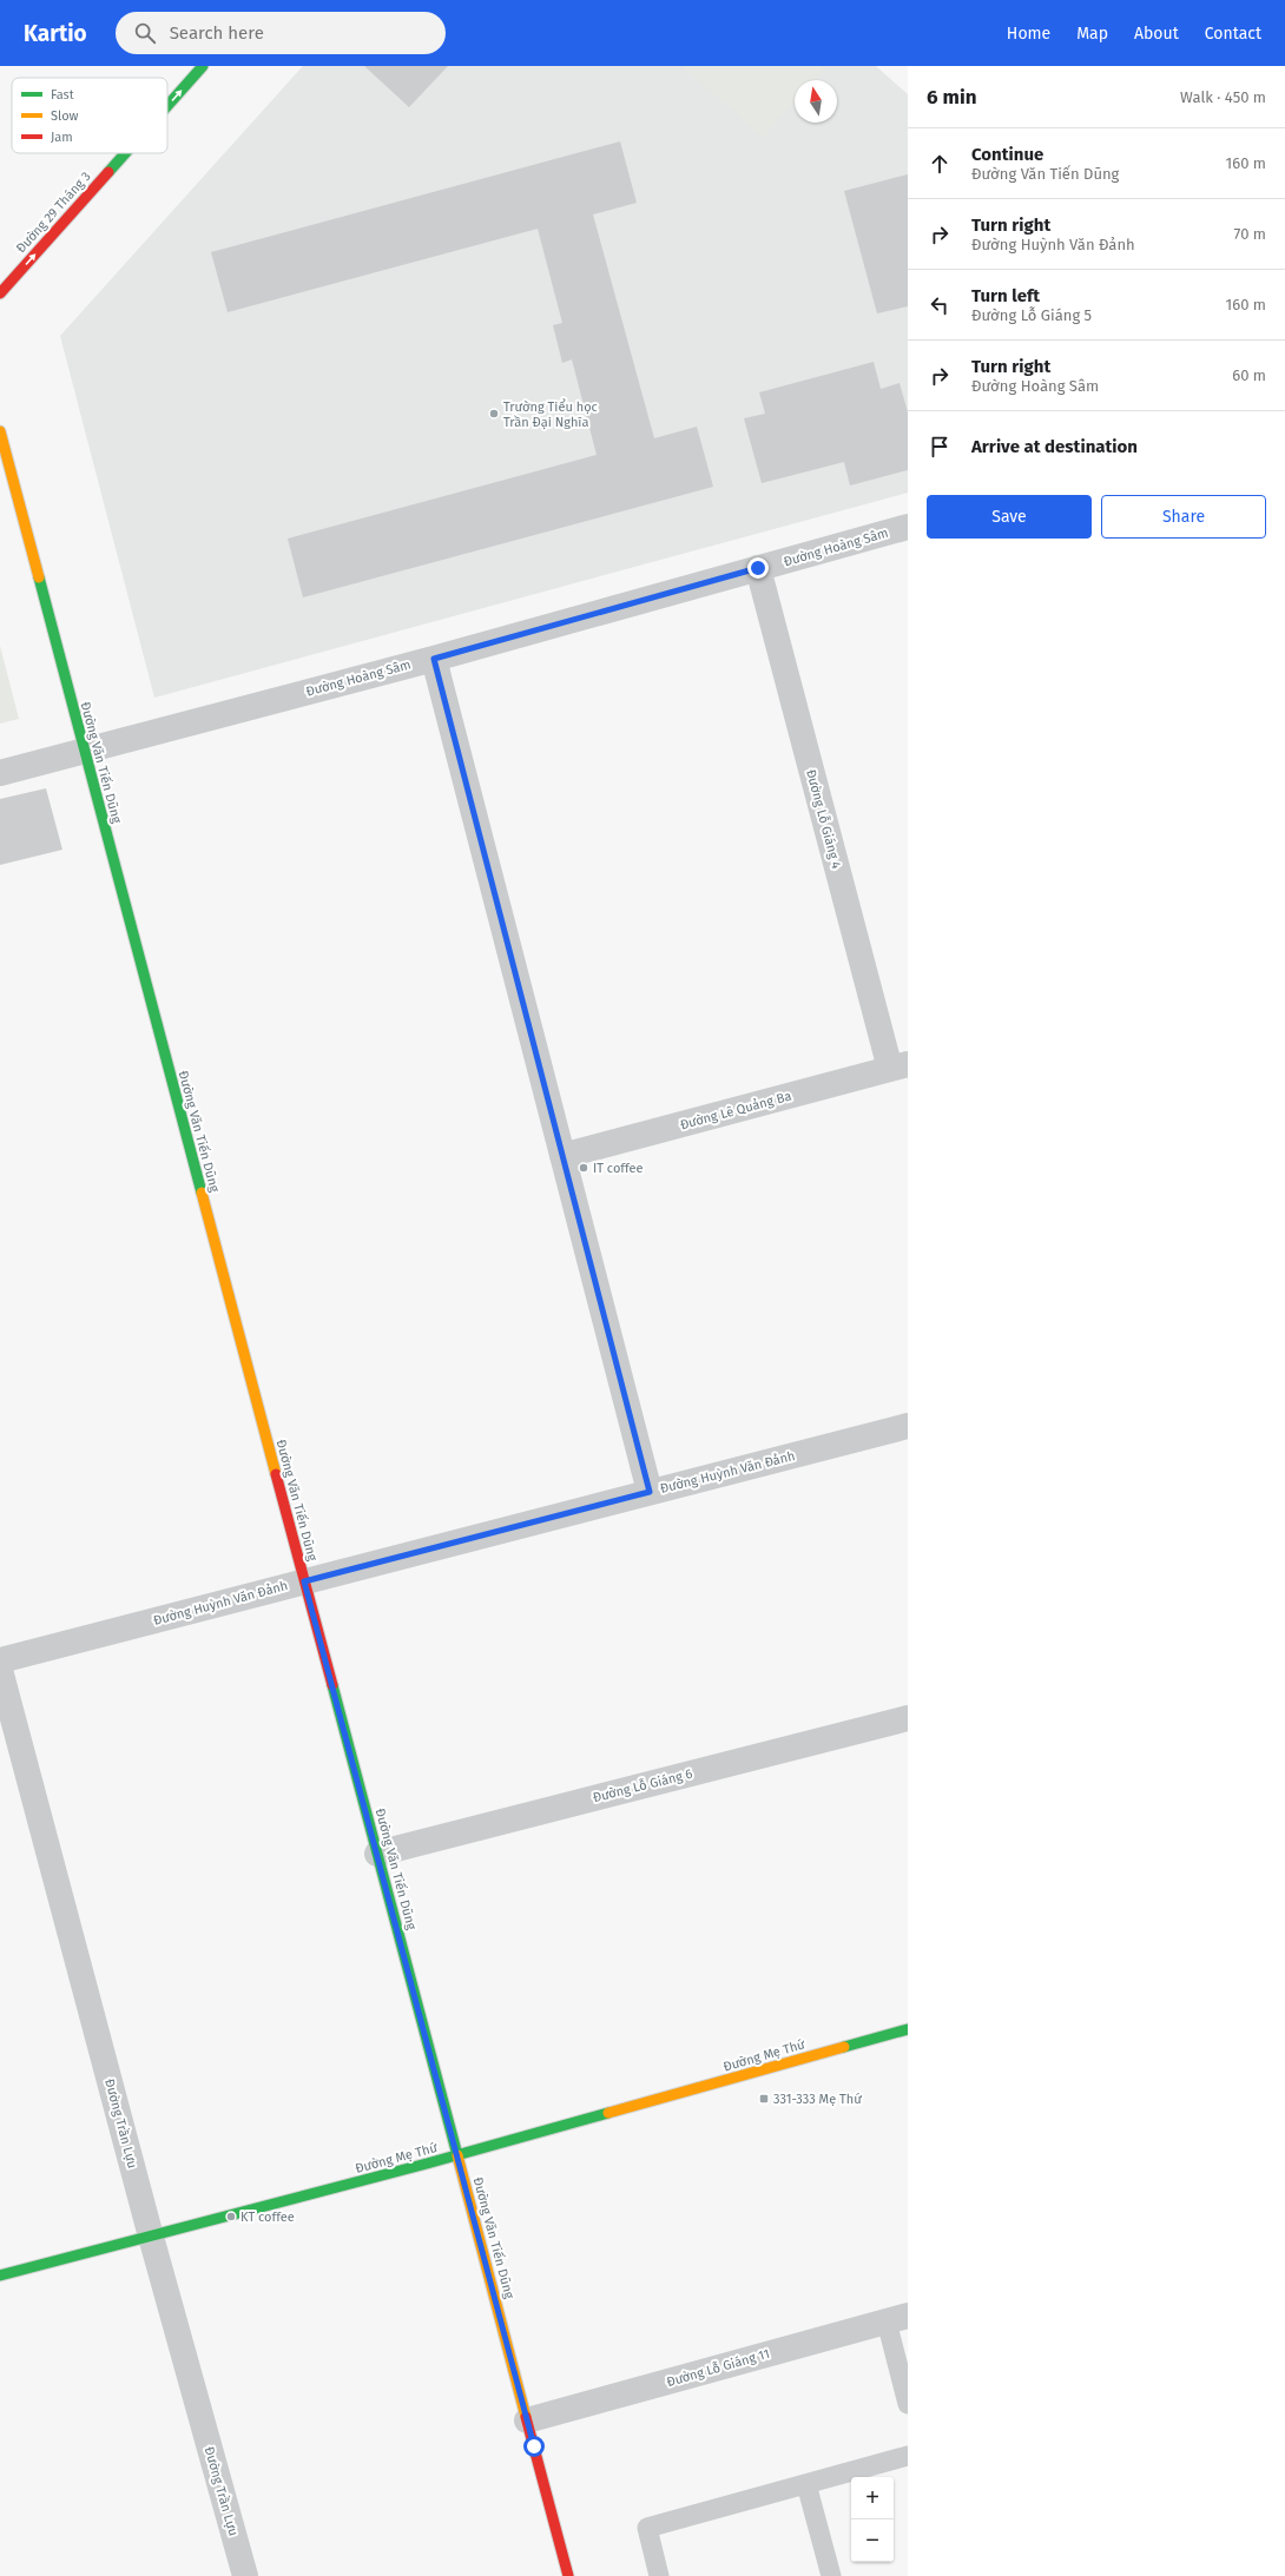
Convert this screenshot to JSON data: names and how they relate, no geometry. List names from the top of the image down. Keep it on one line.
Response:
{"streets":{"street":["Đường 29 Tháng 3","Đường Hoàng Sâm","Đường Văn Tiến Dũng","Đường Lỗ Giáng 4","Đường Lê Quảng Ba","Đường Huỳnh Văn Đảnh","Đường Lỗ Giáng 6","Đường Mẹ Thứ","Đường Trần Lựu","Đường Lỗ Giáng 11"]},"crossings":[["Đường Hoàng Sâm","Đường Văn Tiến Dũng"],["Đường Hoàng Sâm","Đường Lỗ Giáng 4"],["Đường Văn Tiến Dũng","Đường Huỳnh Văn Đảnh"],["Đường Văn Tiến Dũng","Đường Lỗ Giáng 6"],["Đường Văn Tiến Dũng","Đường Mẹ Thứ"],["Đường Văn Tiến Dũng","Đường Lỗ Giáng 11"],["Đường Lỗ Giáng 4","Đường Lê Quảng Ba"],["Đường Mẹ Thứ","Đường Trần Lựu"]],"one_way":["Đường 29 Tháng 3"],"places":{"other":["Trường Tiểu học Trần Đại Nghĩa","IT coffee","KT coffee"],"transit":["331-333 Mẹ Thứ"]},"legend":["Fast","Slow","Jam"],"north":"top","page":{"header":"Kartio","search":"Search here","nav":["Home","Map","About","Contact"],"heading":["6 min","Walk · 450 m"],"list":[["Continue","Đường Văn Tiến Dũng","160 m"],["Turn right","Đường Huỳnh Văn Đảnh","70 m"],["Turn left","Đường Lỗ Giáng 5","160 m"],["Turn right","Đường Hoàng Sâm","60 m"],"Arrive at destination"],"buttons":["Save","Share"],"map_buttons":["+","−"]}}
